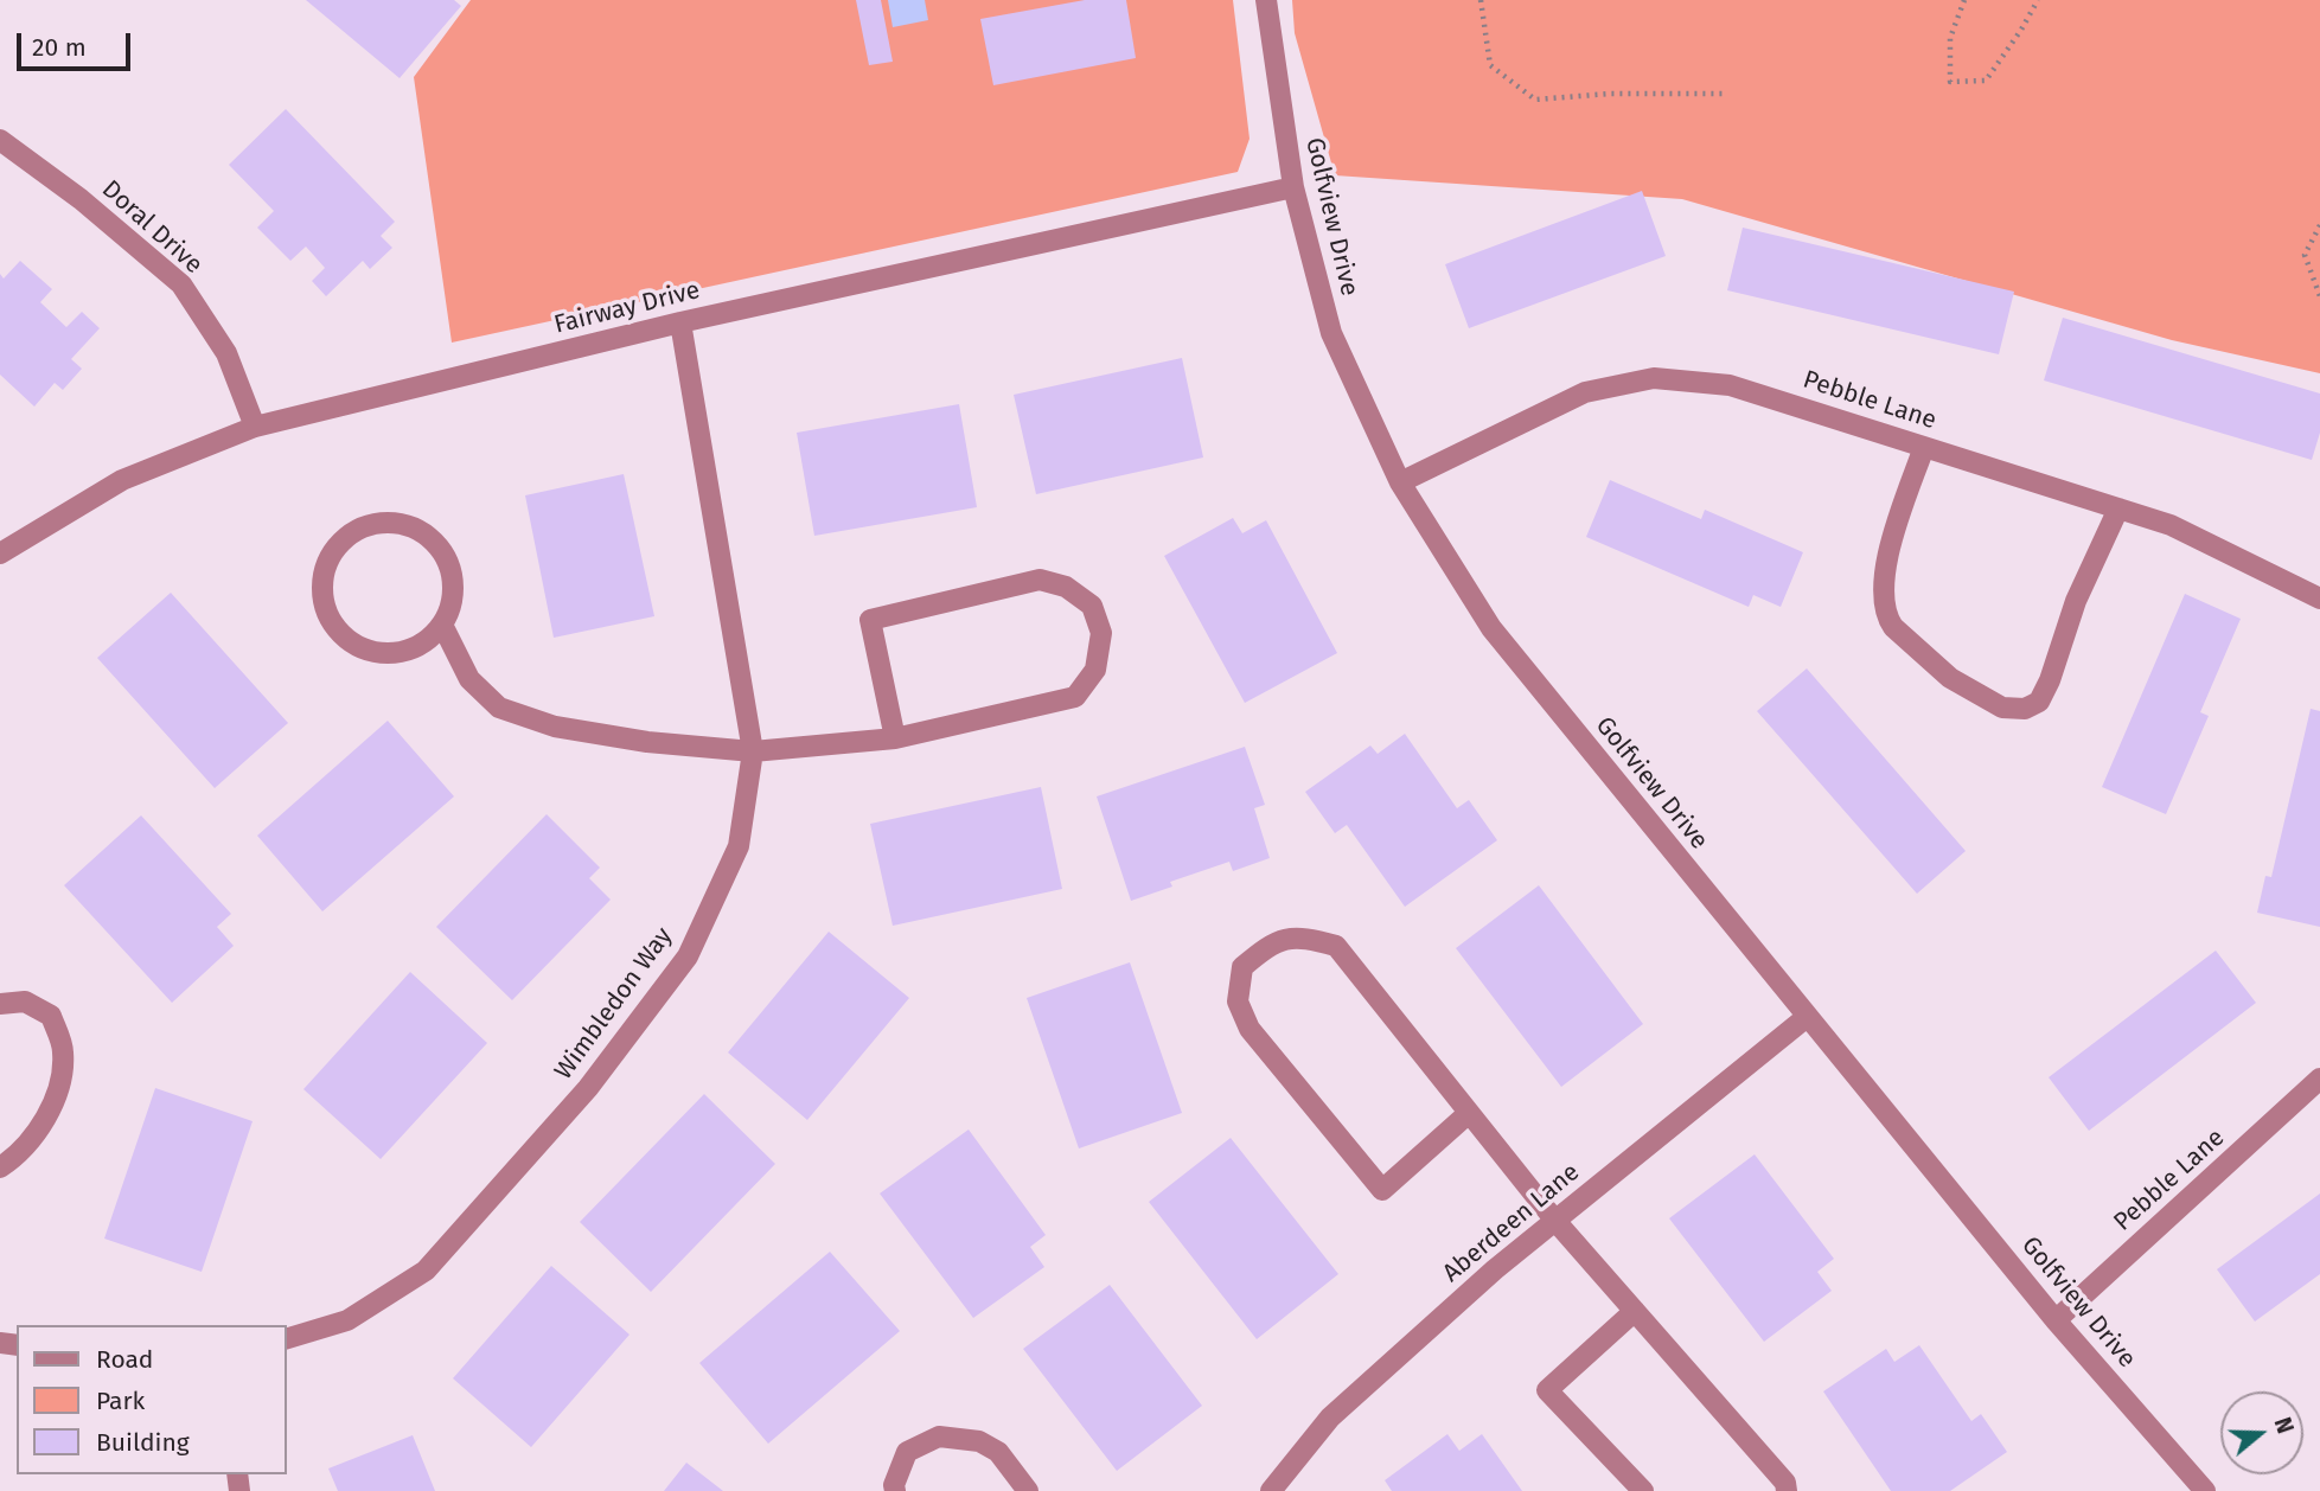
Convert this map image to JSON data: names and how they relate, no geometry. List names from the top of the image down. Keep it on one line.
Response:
{"streets":{"street":["Golfview Drive","Doral Drive","Fairway Drive","Pebble Lane","Wimbledon Way","Aberdeen Lane"]},"crossings":[["Golfview Drive","Fairway Drive"],["Golfview Drive","Pebble Lane"],["Golfview Drive","Aberdeen Lane"],["Doral Drive","Fairway Drive"],["Fairway Drive","Wimbledon Way"]],"legend":["Road","Park","Building"],"scale_bar":"20 m","north":"right"}
